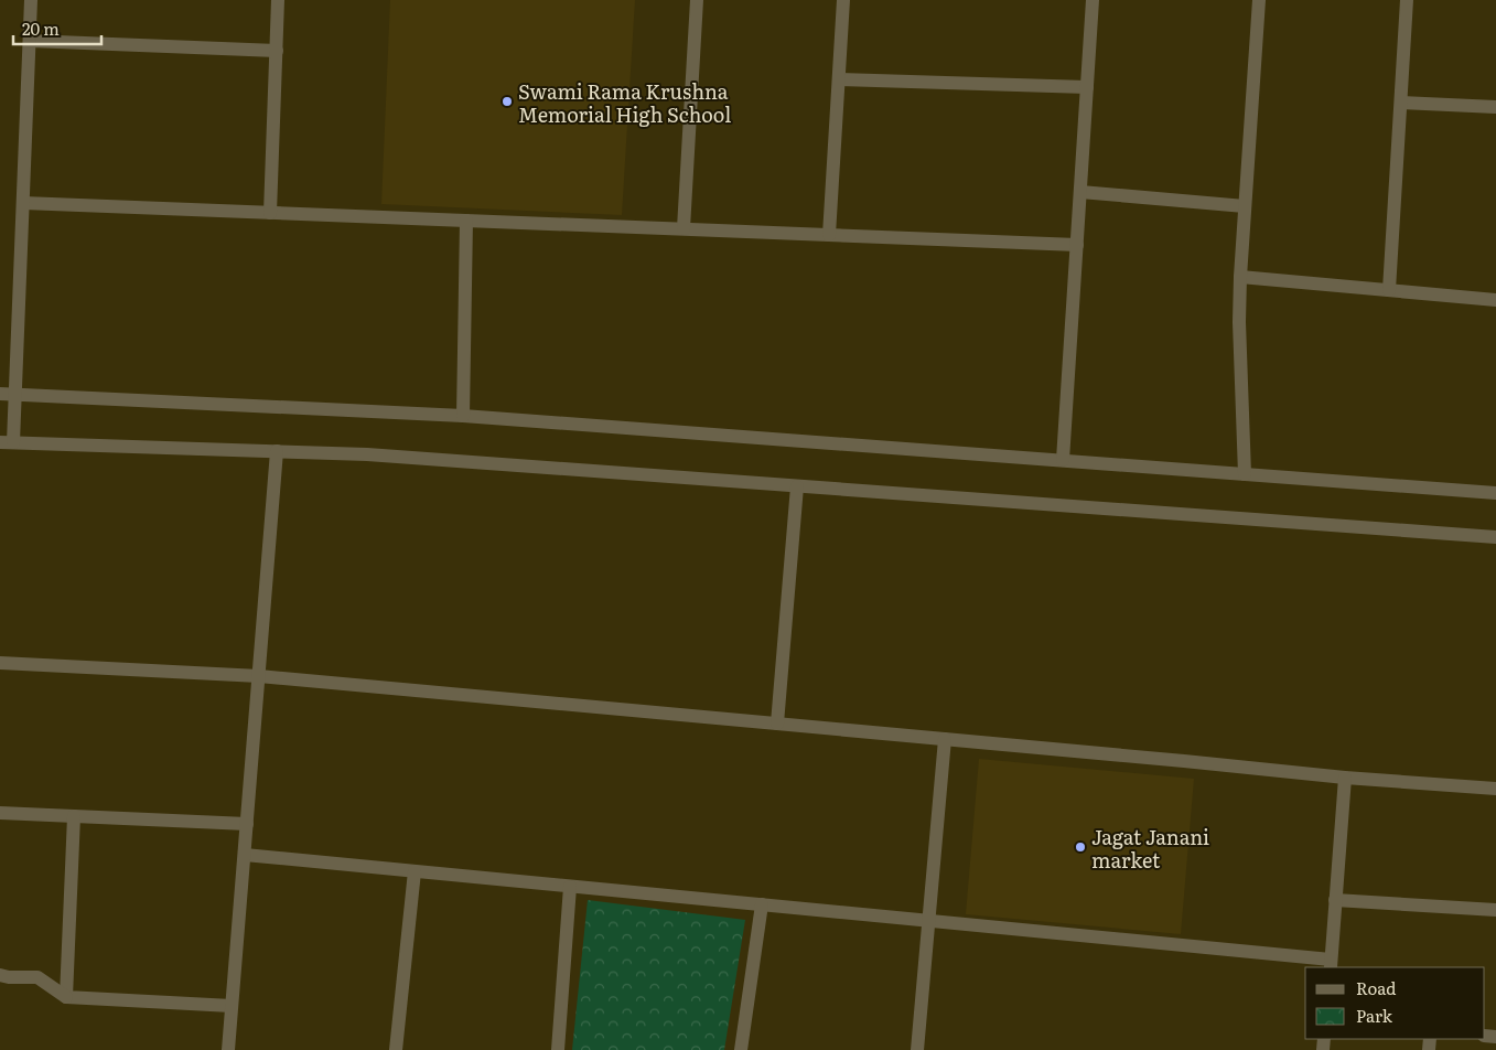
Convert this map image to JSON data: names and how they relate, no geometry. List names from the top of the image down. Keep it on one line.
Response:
{"places":["Swami Rama Krushna Memorial High School","Jagat Janani market"],"legend":["Road","Park"],"scale_bar":"20 m"}
